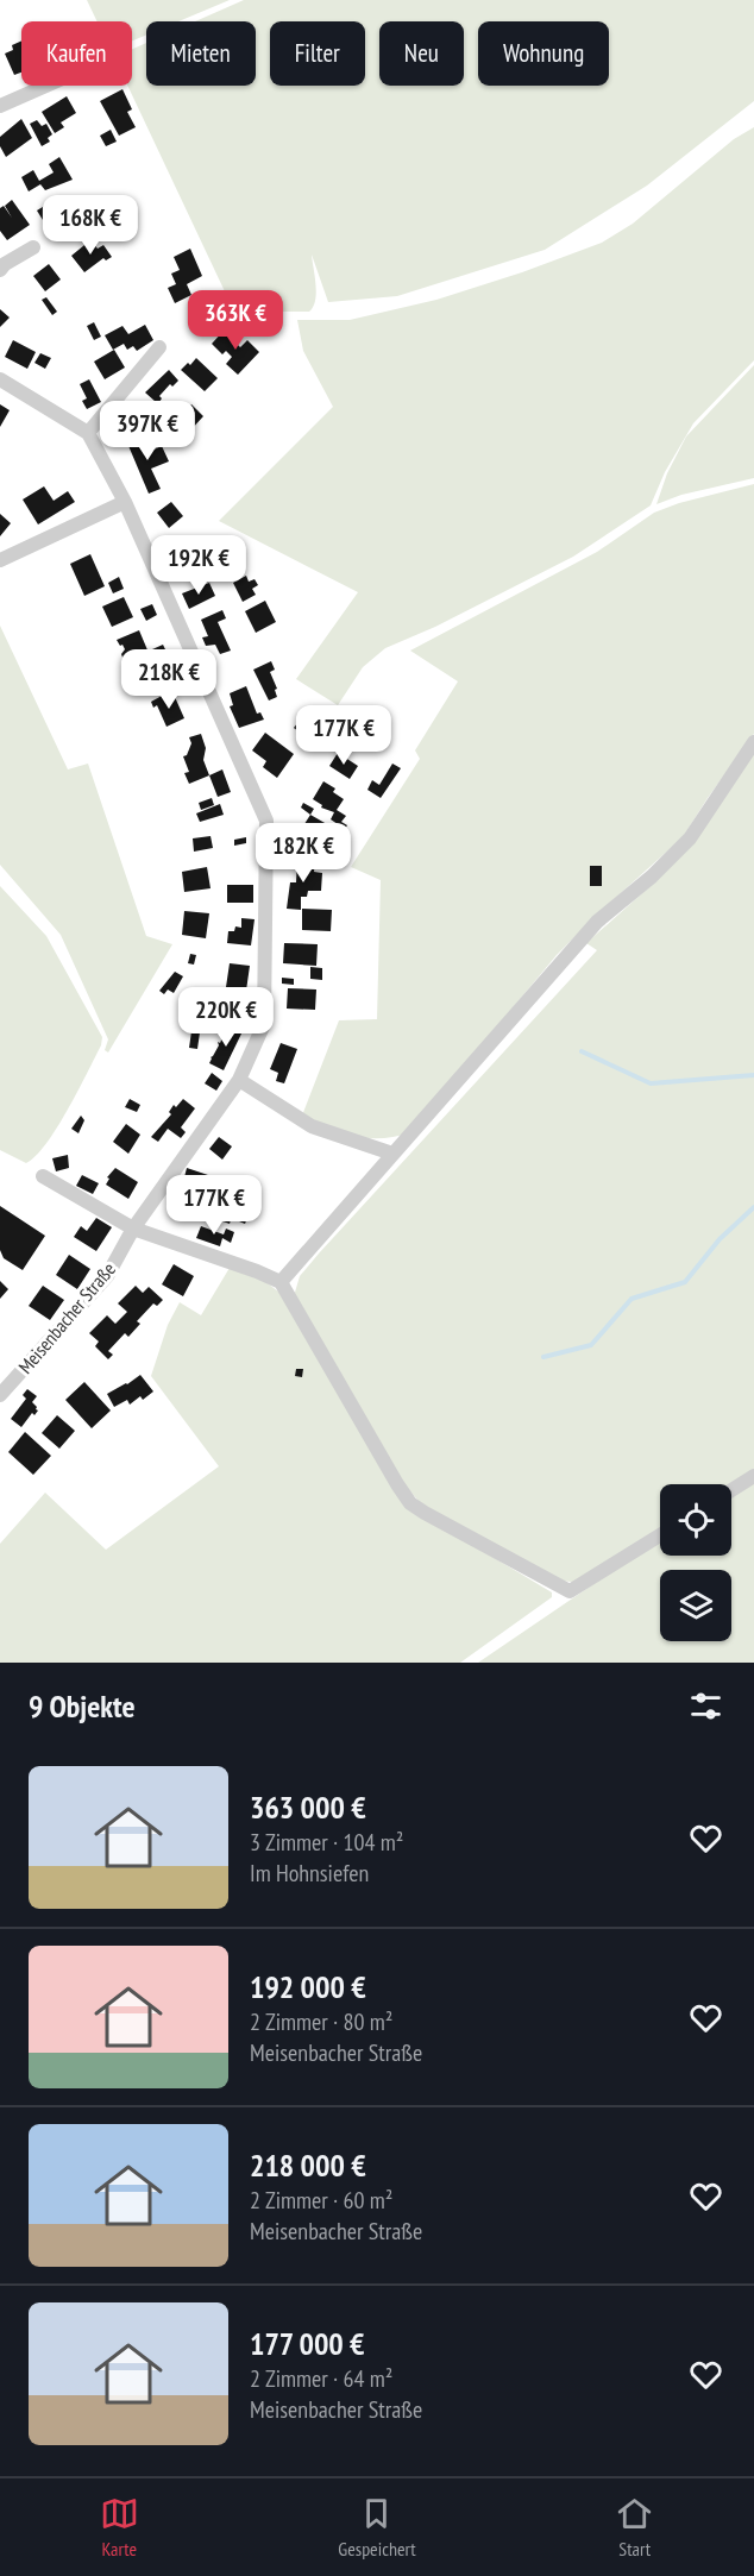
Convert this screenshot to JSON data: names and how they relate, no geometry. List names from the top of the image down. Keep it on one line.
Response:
{"streets":{"street":["Meisenbacher Straße"]},"page":{"chip":["Kaufen","Mieten","Filter","Neu","Wohnung"],"price":["168K €","363K €","397K €","192K €","218K €","177K €","182K €","220K €","177K €"],"heading":"9 Objekte","list":[{"name":"363 000 €","note":"3 Zimmer · 104 m² · Im Hohnsiefen"},{"name":"192 000 €","note":"2 Zimmer · 80 m² · Meisenbacher Straße"},{"name":"218 000 €","note":"2 Zimmer · 60 m² · Meisenbacher Straße"},{"name":"177 000 €","note":"2 Zimmer · 64 m² · Meisenbacher Straße"}],"tabs":["Karte","Gespeichert","Start"]}}
